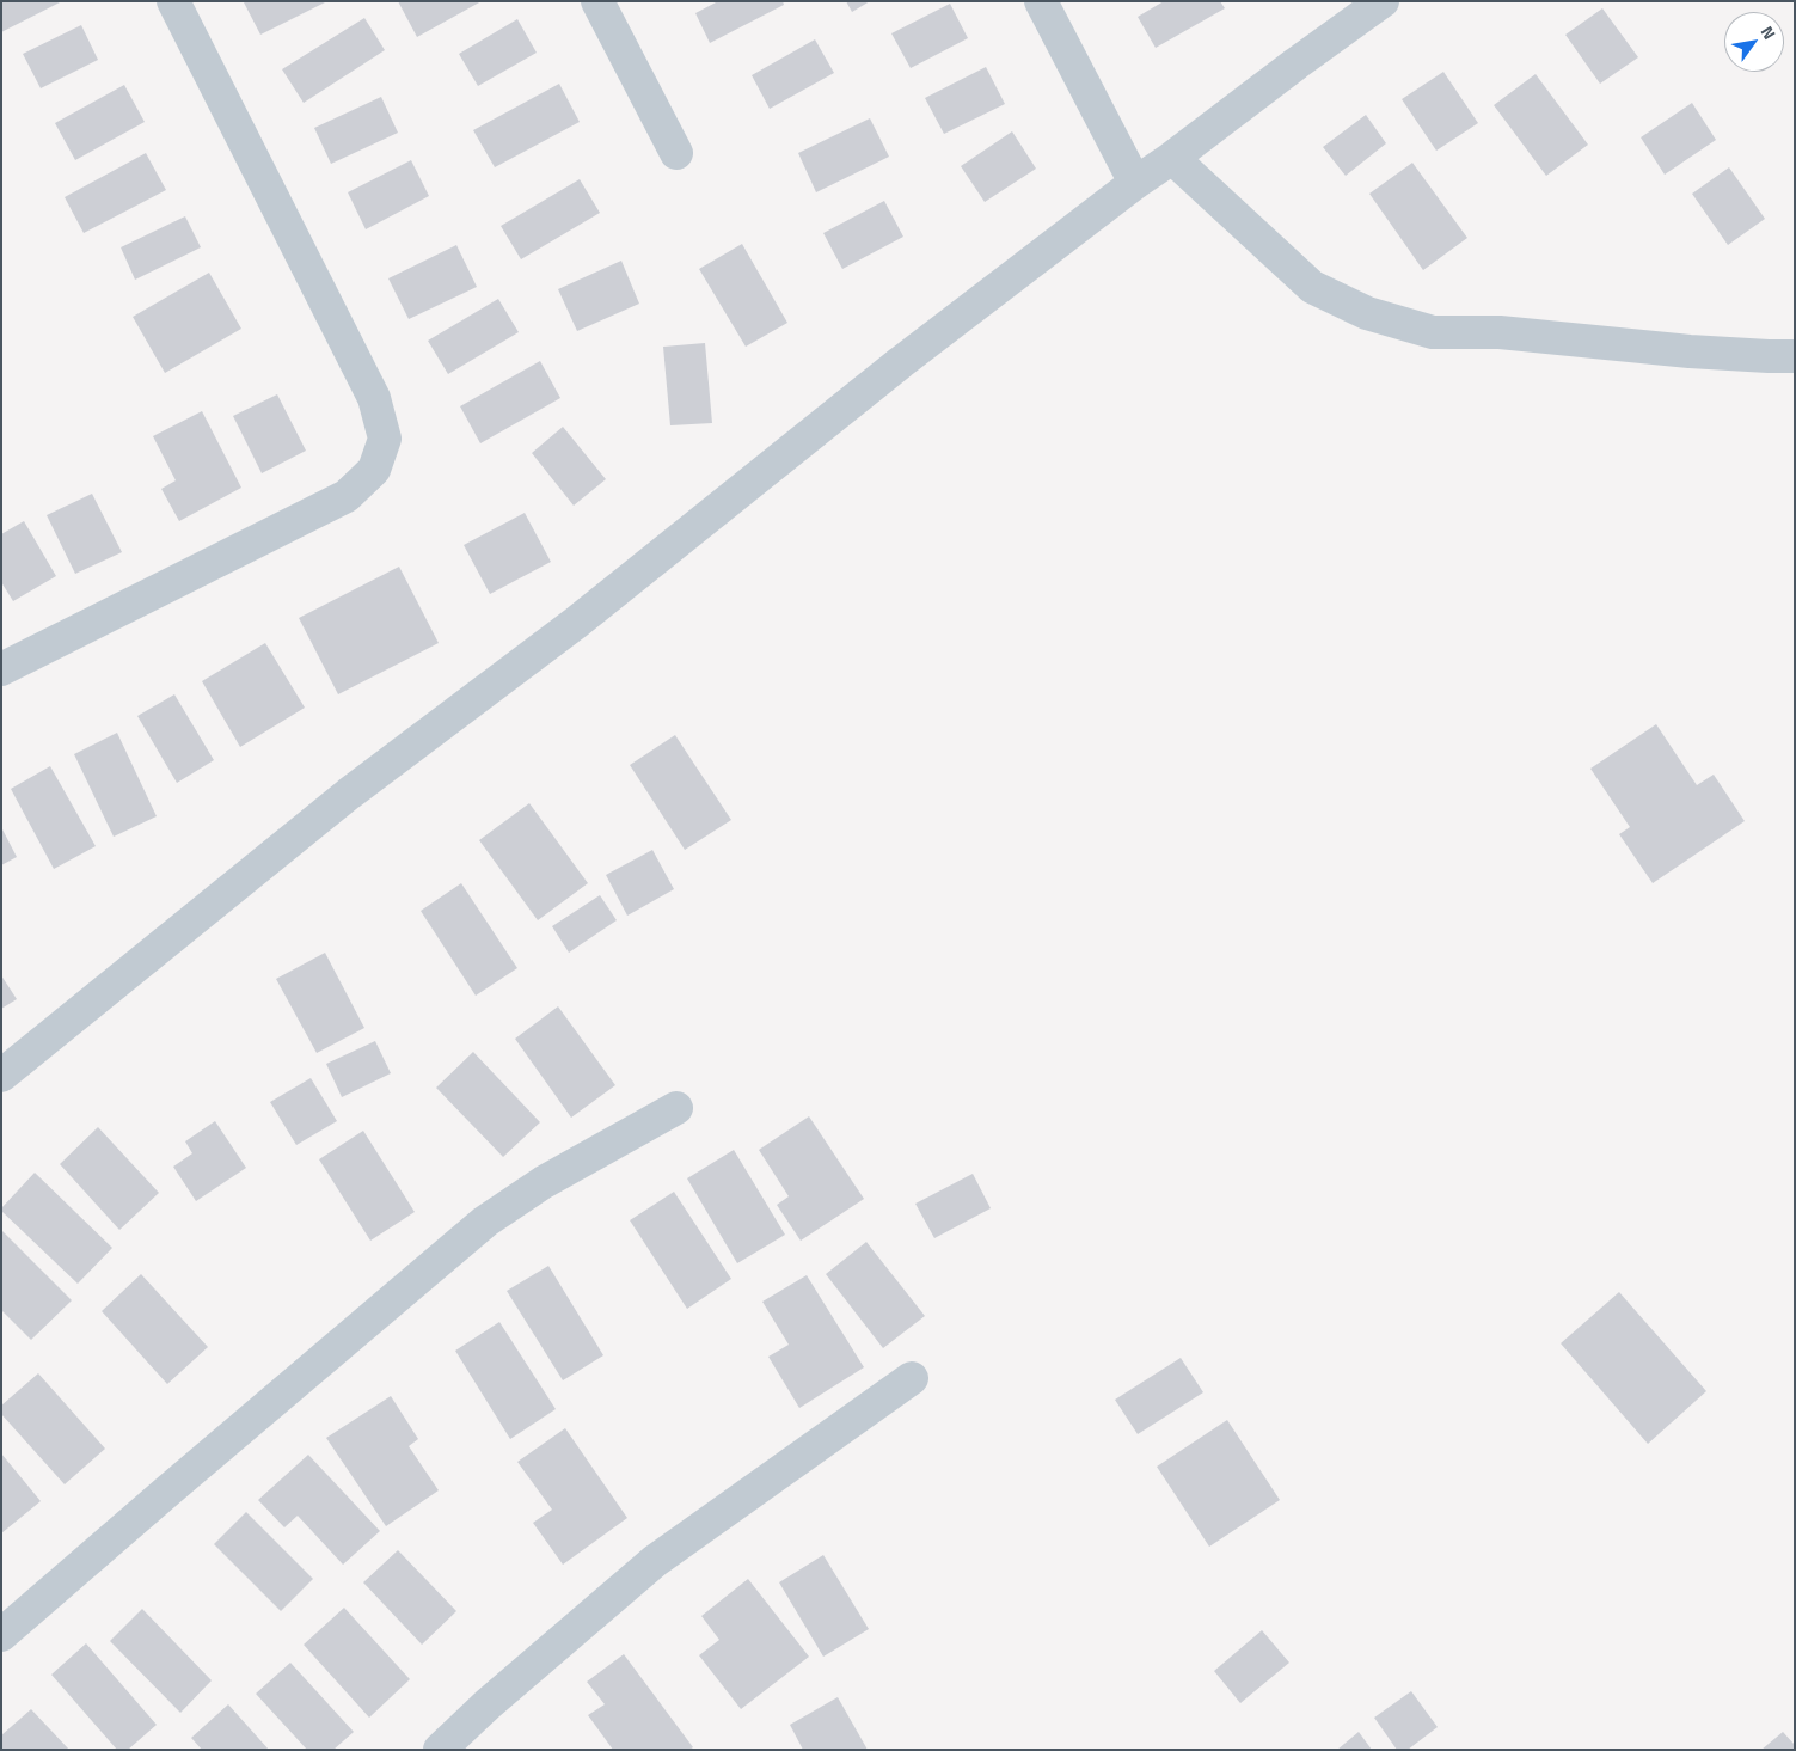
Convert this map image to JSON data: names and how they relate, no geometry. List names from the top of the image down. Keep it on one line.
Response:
{"north":"top right"}
